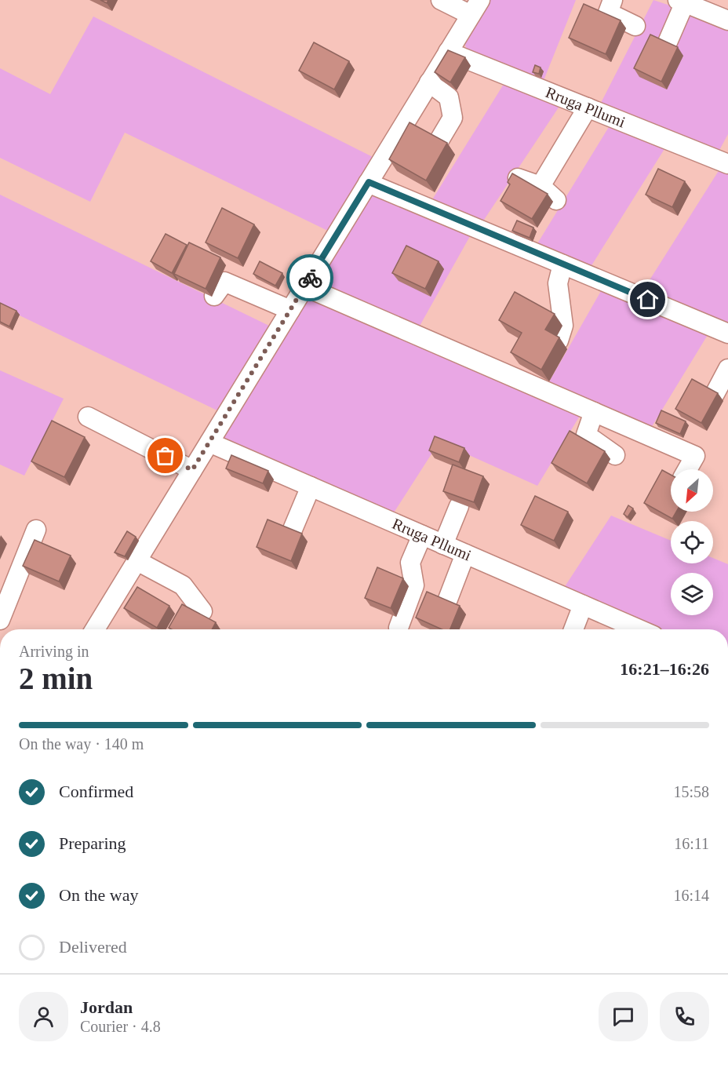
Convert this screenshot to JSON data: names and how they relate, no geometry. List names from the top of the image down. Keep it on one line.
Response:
{"streets":{"street":["Rruga Pllumi"]},"north":"bottom left","page":{"heading":["2 min","Arriving in","16:21–16:26"],"panel":["Jordan","Courier · 4.8"],"bar":"On the way · 140 m","list":[["Confirmed","15:58"],["Preparing","16:11"],["On the way","16:14"],"Delivered"]}}
